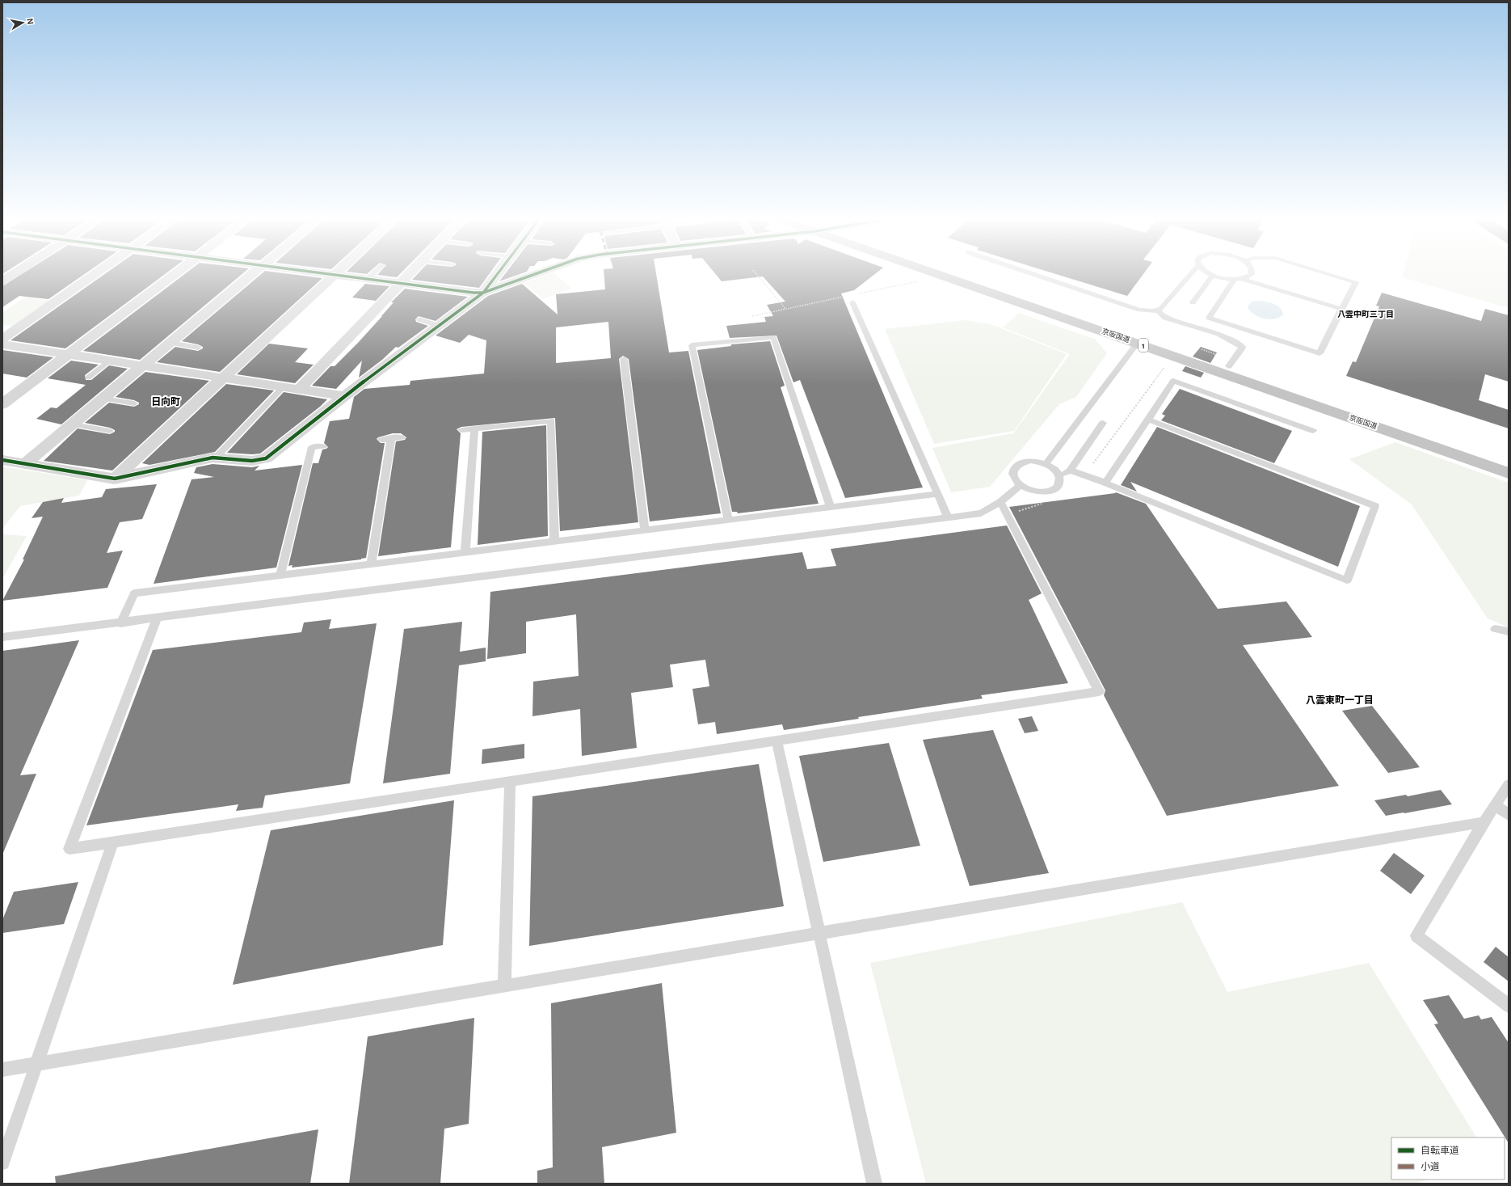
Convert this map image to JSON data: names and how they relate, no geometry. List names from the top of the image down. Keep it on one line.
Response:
{"streets":{"highway":["京阪国道","1"]},"districts":["八雲中町三丁目","日向町","八雲東町一丁目"],"legend":["自転車道","小道"],"north":"right"}
